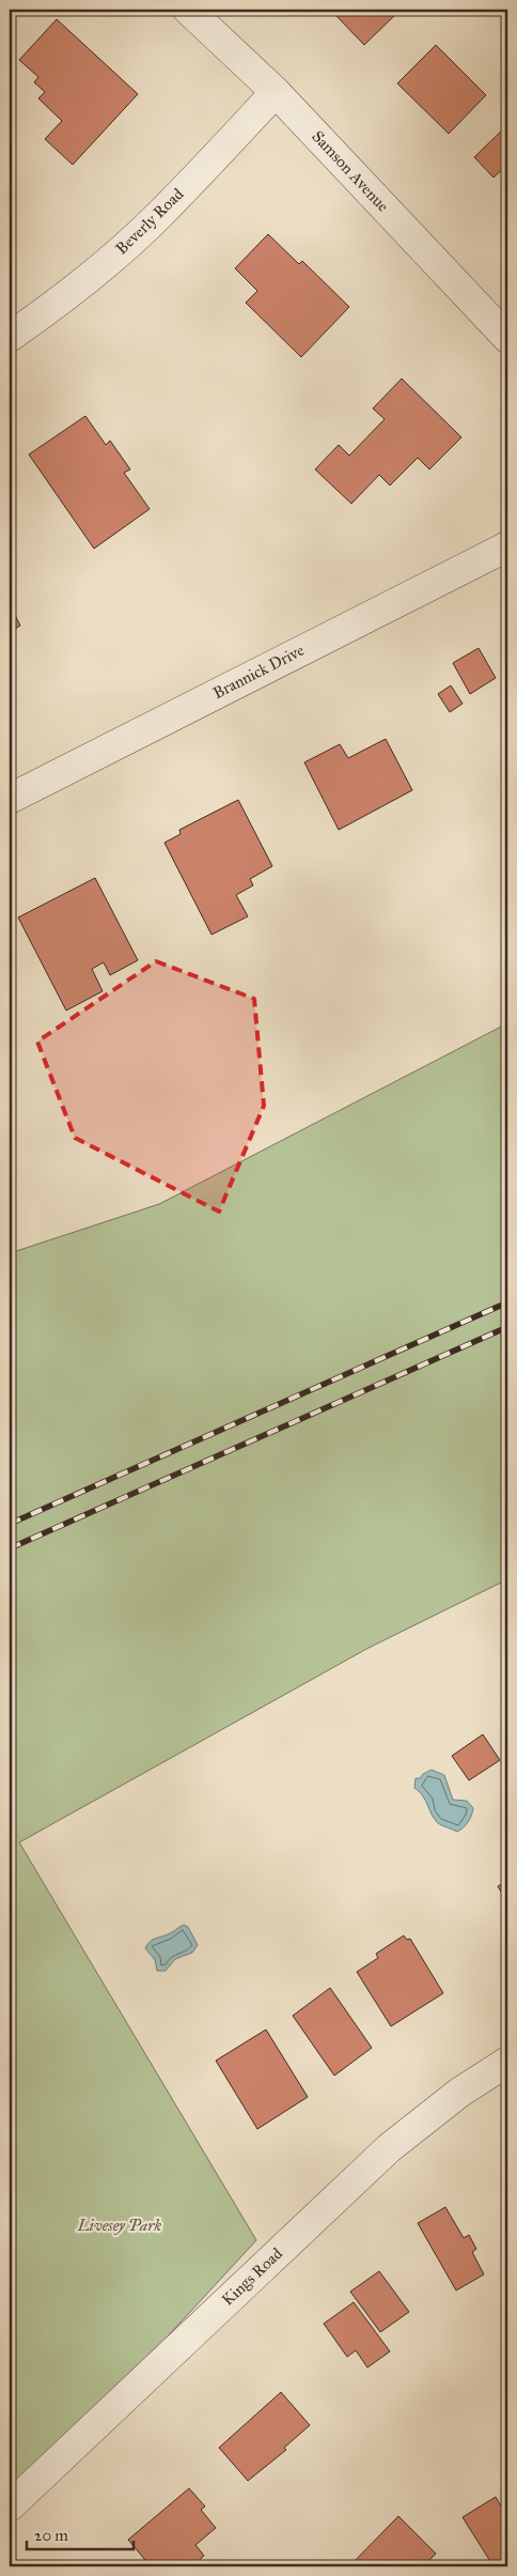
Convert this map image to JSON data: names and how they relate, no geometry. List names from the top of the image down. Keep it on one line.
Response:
{"streets":{"street":["Samson Avenue","Beverly Road","Brannick Drive","Kings Road"]},"crossings":[["Samson Avenue","Beverly Road"]],"parks":["Livesey Park"],"scale_bar":"20 m"}
